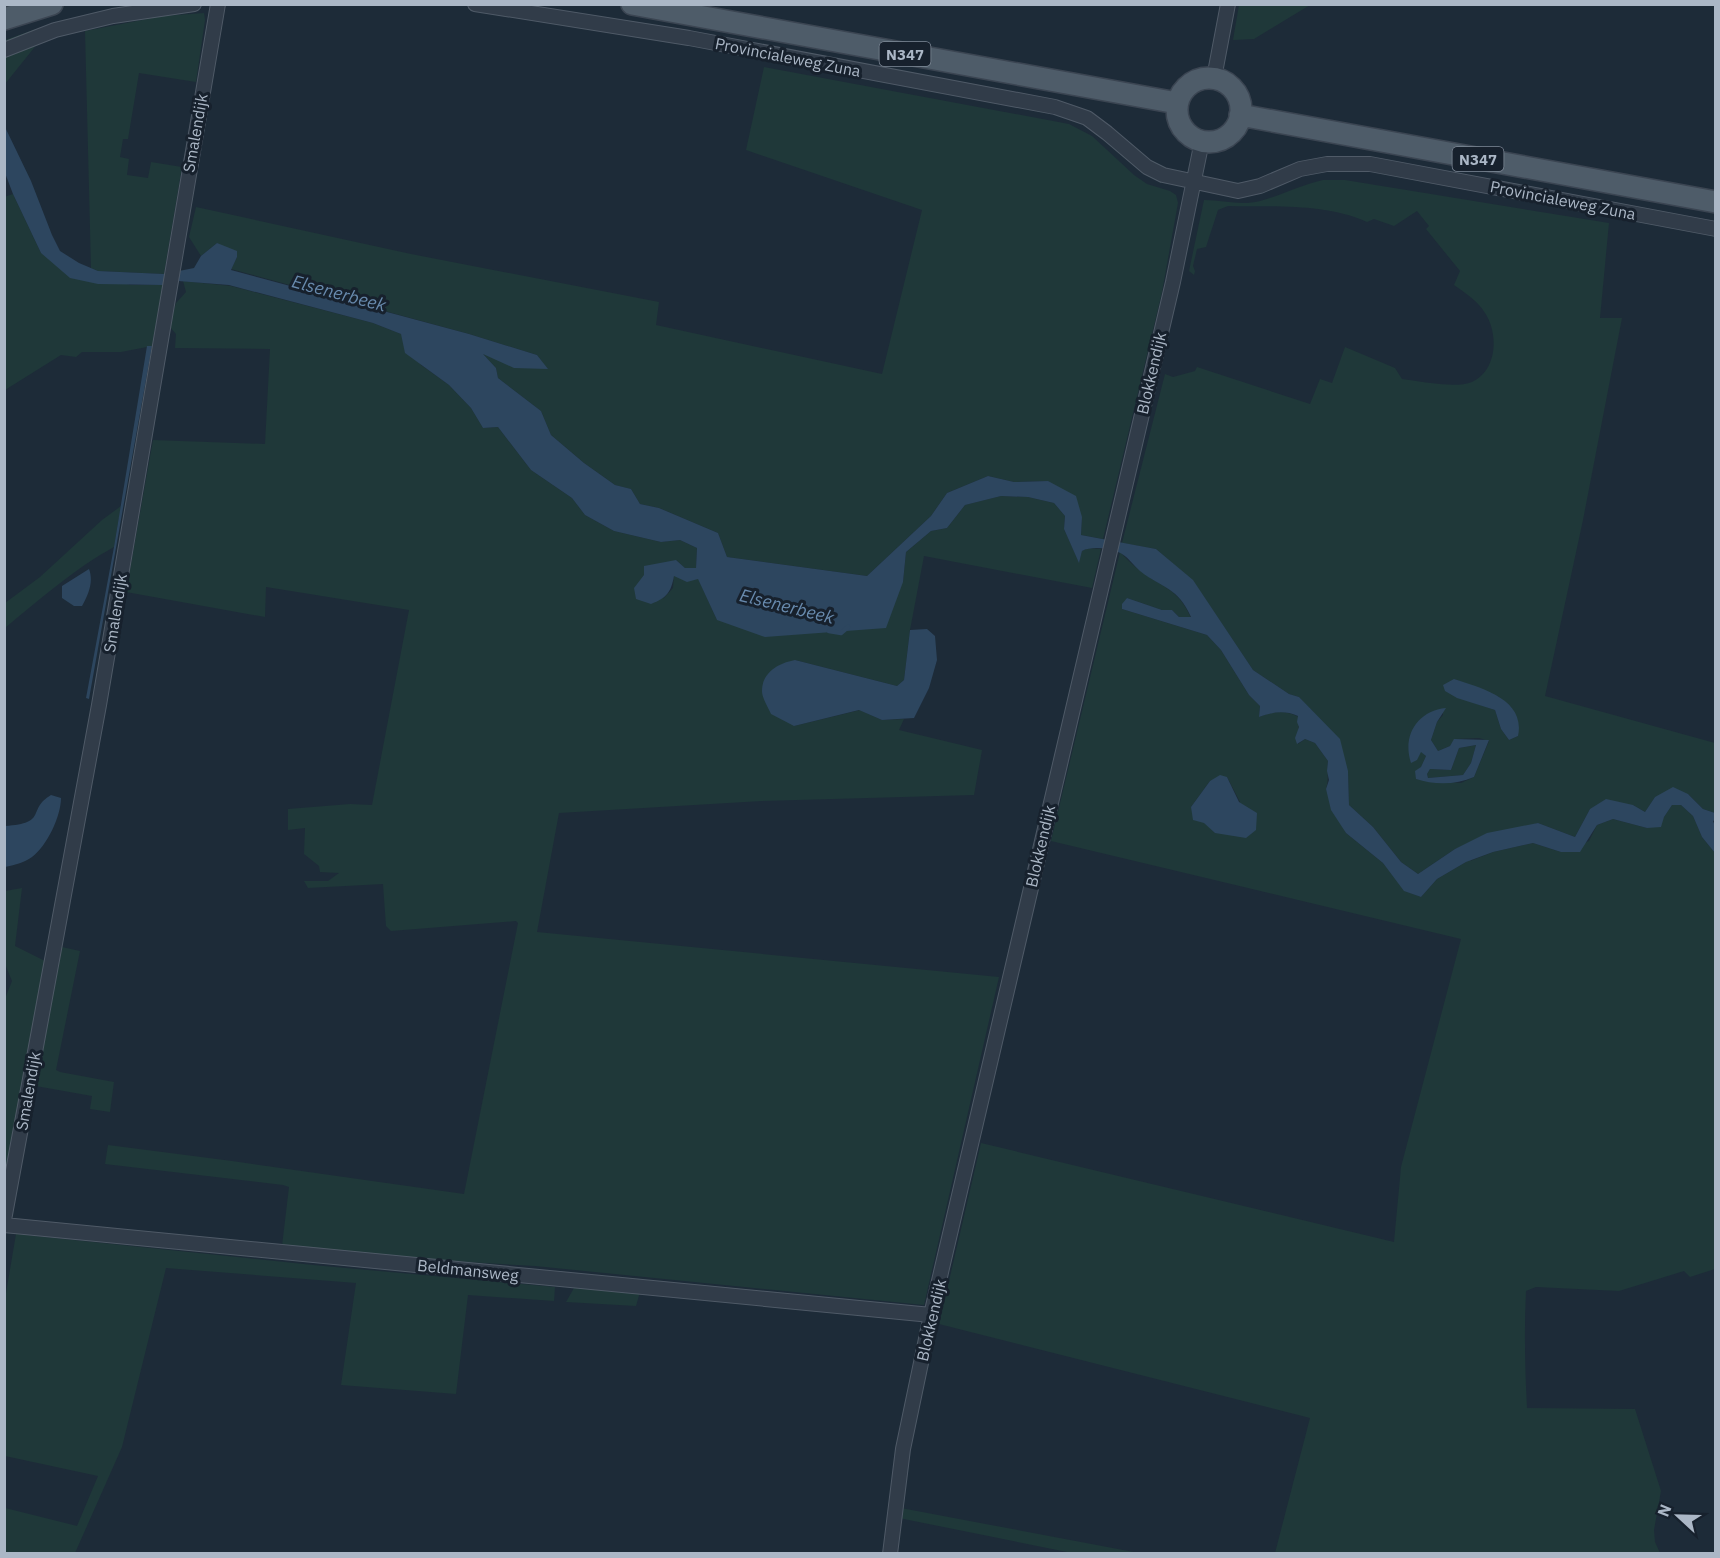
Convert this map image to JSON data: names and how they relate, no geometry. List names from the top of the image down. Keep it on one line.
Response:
{"streets":{"main road":["N347","Provincialeweg Zuna"],"street":["Smalendijk","Blokkendijk","Beldmansweg"]},"crossings":[["Provincialeweg Zuna","Blokkendijk"],["Blokkendijk","Beldmansweg"]],"water":["Elsenerbeek"],"north":"left"}
